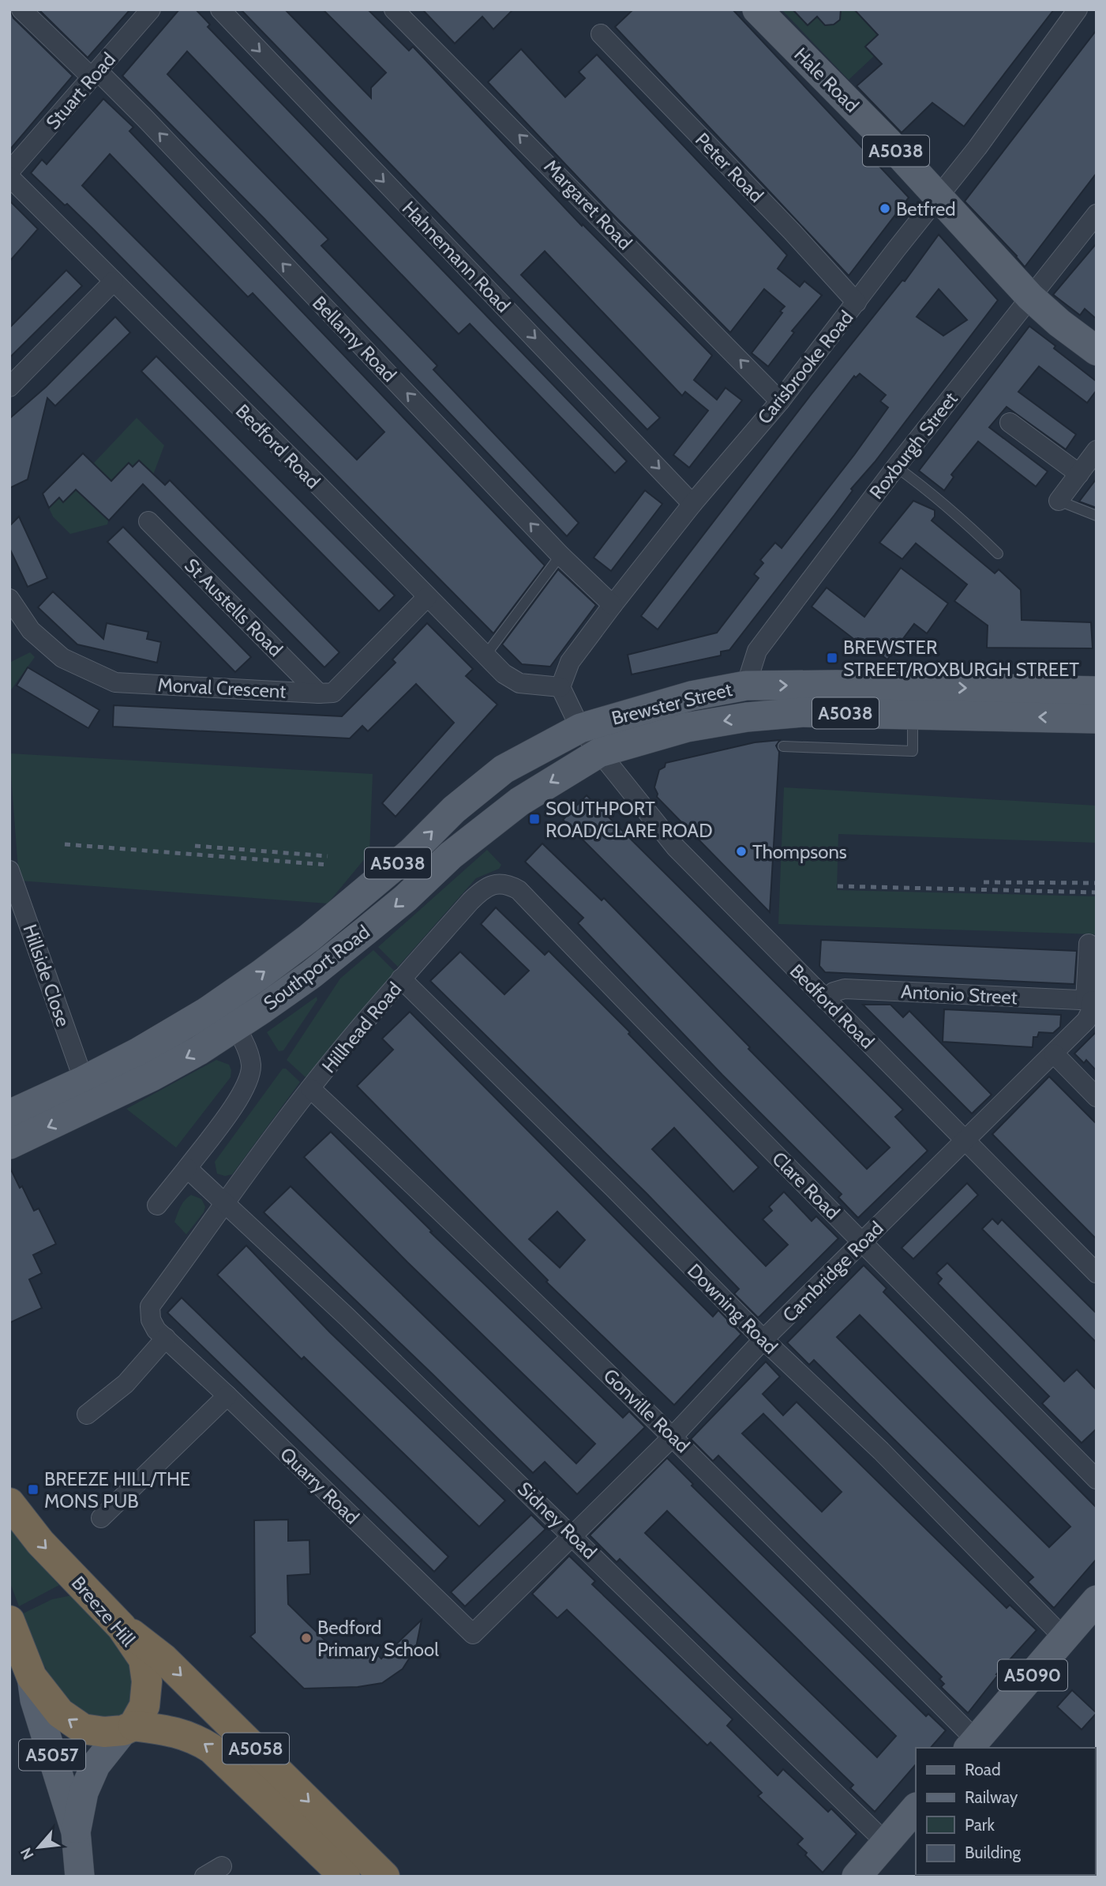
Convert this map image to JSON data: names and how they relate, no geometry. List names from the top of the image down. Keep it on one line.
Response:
{"streets":{"highway":["Breeze Hill","A5058"],"main road":["Hale Road","A5038","Brewster Street","Southport Road","A5090","A5057"],"street":["Stuart Road","Peter Road","Margaret Road","Hahnemann Road","Bellamy Road","Carisbrooke Road","Roxburgh Street","Bedford Road","St Austells Road","Morval Crescent","Hillside Close","Antonio Street","Hillhead Road","Clare Road","Cambridge Road","Downing Road","Gonville Road","Quarry Road","Sidney Road"]},"crossings":[["Hale Road","A5038"],["Hale Road","Carisbrooke Road"],["Hale Road","Roxburgh Street"],["Stuart Road","Bellamy Road"],["A5038","Roxburgh Street"],["Peter Road","Carisbrooke Road"],["Margaret Road","Carisbrooke Road"],["Hahnemann Road","Carisbrooke Road"],["Bellamy Road","Carisbrooke Road"],["Carisbrooke Road","Bedford Road"],["Roxburgh Street","Brewster Street"],["Bedford Road","Morval Crescent"],["Bedford Road","Brewster Street"],["Bedford Road","Southport Road"],["Bedford Road","Antonio Street"],["Bedford Road","Cambridge Road"],["St Austells Road","Morval Crescent"],["Brewster Street","Southport Road"],["Southport Road","Hillside Close"],["Antonio Street","Cambridge Road"],["Hillhead Road","Clare Road"],["Hillhead Road","Downing Road"],["Hillhead Road","Gonville Road"],["Hillhead Road","Quarry Road"],["Hillhead Road","Sidney Road"],["Clare Road","Cambridge Road"],["Cambridge Road","Downing Road"],["Cambridge Road","Gonville Road"],["Cambridge Road","Quarry Road"],["Cambridge Road","Sidney Road"],["Downing Road","A5090"],["Gonville Road","A5090"],["Breeze Hill","A5058"]],"one_way":["Margaret Road","Hahnemann Road","Bellamy Road"],"places":{"other":["Betfred","Thompsons","Bedford Primary School"],"transit":["BREWSTER STREET/ROXBURGH STREET","SOUTHPORT ROAD/CLARE ROAD","BREEZE HILL/THE MONS PUB"]},"legend":["Road","Railway","Park","Building"],"north":"bottom left"}
